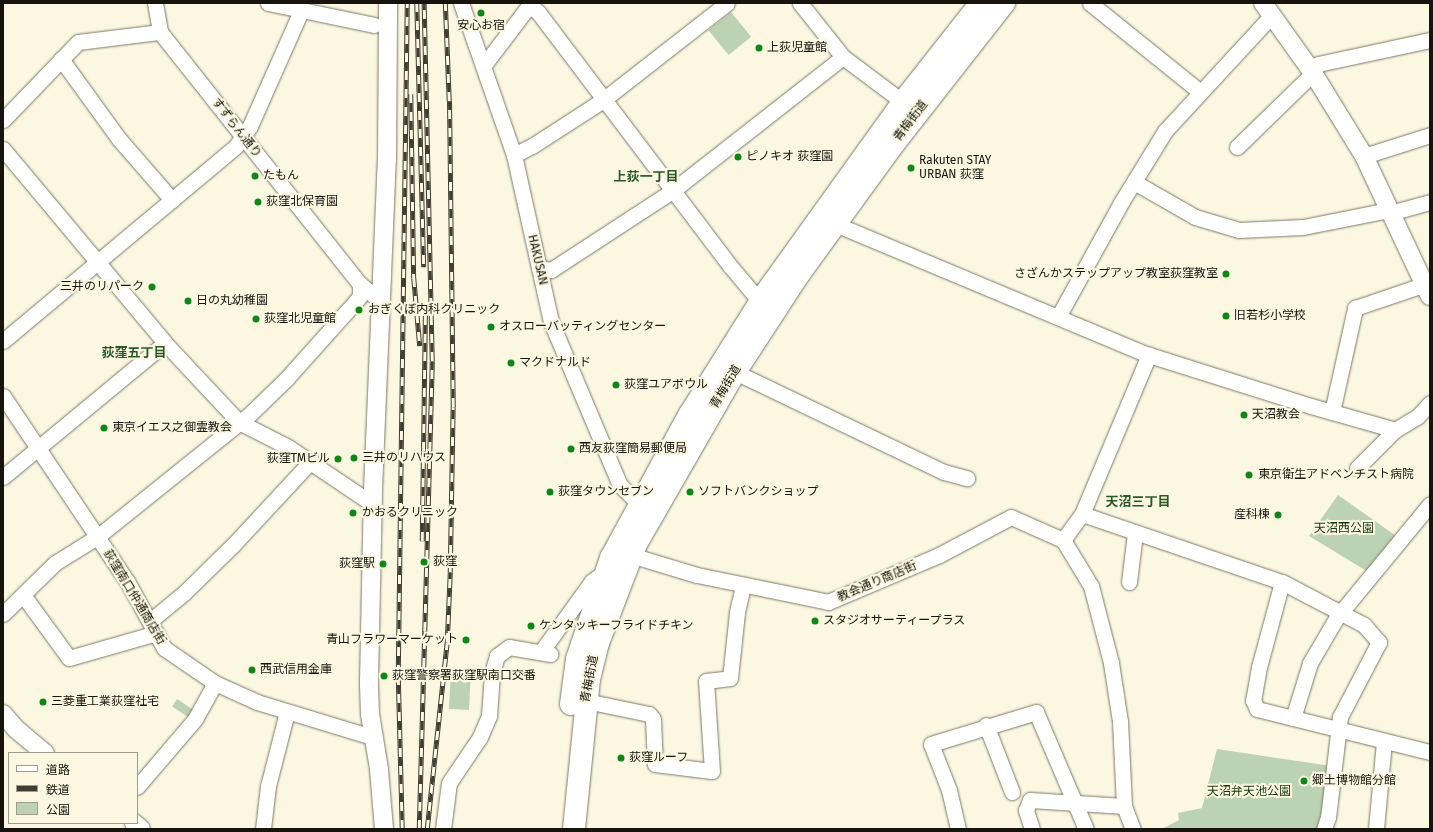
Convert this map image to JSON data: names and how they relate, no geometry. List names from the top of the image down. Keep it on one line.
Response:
{"streets":{"main road":["青梅街道"],"street":["すずらん通り","HAKUSAN","教会通り商店街","荻窪南口仲通商店街"]},"crossings":[["青梅街道","HAKUSAN"],["青梅街道","教会通り商店街"]],"districts":["上荻一丁目","荻窪五丁目","天沼三丁目"],"parks":["天沼西公園","天沼弁天池公園"],"places":["安心お宿","上荻児童館","ピノキオ 荻窪園","Rakuten STAY URBAN 荻窪","たもん","荻窪北保育園","さざんかステップアップ教室荻窪教室","三井のリパーク","日の丸幼稚園","おぎくぼ内科クリニック","旧若杉小学校","荻窪北児童館","オスローバッティングセンター","マクドナルド","荻窪ユアボウル","天沼教会","東京イエス之御霊教会","西友荻窪簡易郵便局","三井のリハウス","荻窪TMビル","東京衛生アドベンチスト病院","荻窪タウンセブン","ソフトバンクショップ","かおるクリニック","産科棟","荻窪","荻窪駅","スタジオサーティープラス","ケンタッキーフライドチキン","青山フラワーマーケット","西武信用金庫","荻窪警察署荻窪駅南口交番","三菱重工業荻窪社宅","荻窪ルーフ","郷土博物館分館"],"legend":["道路","鉄道","公園"]}
